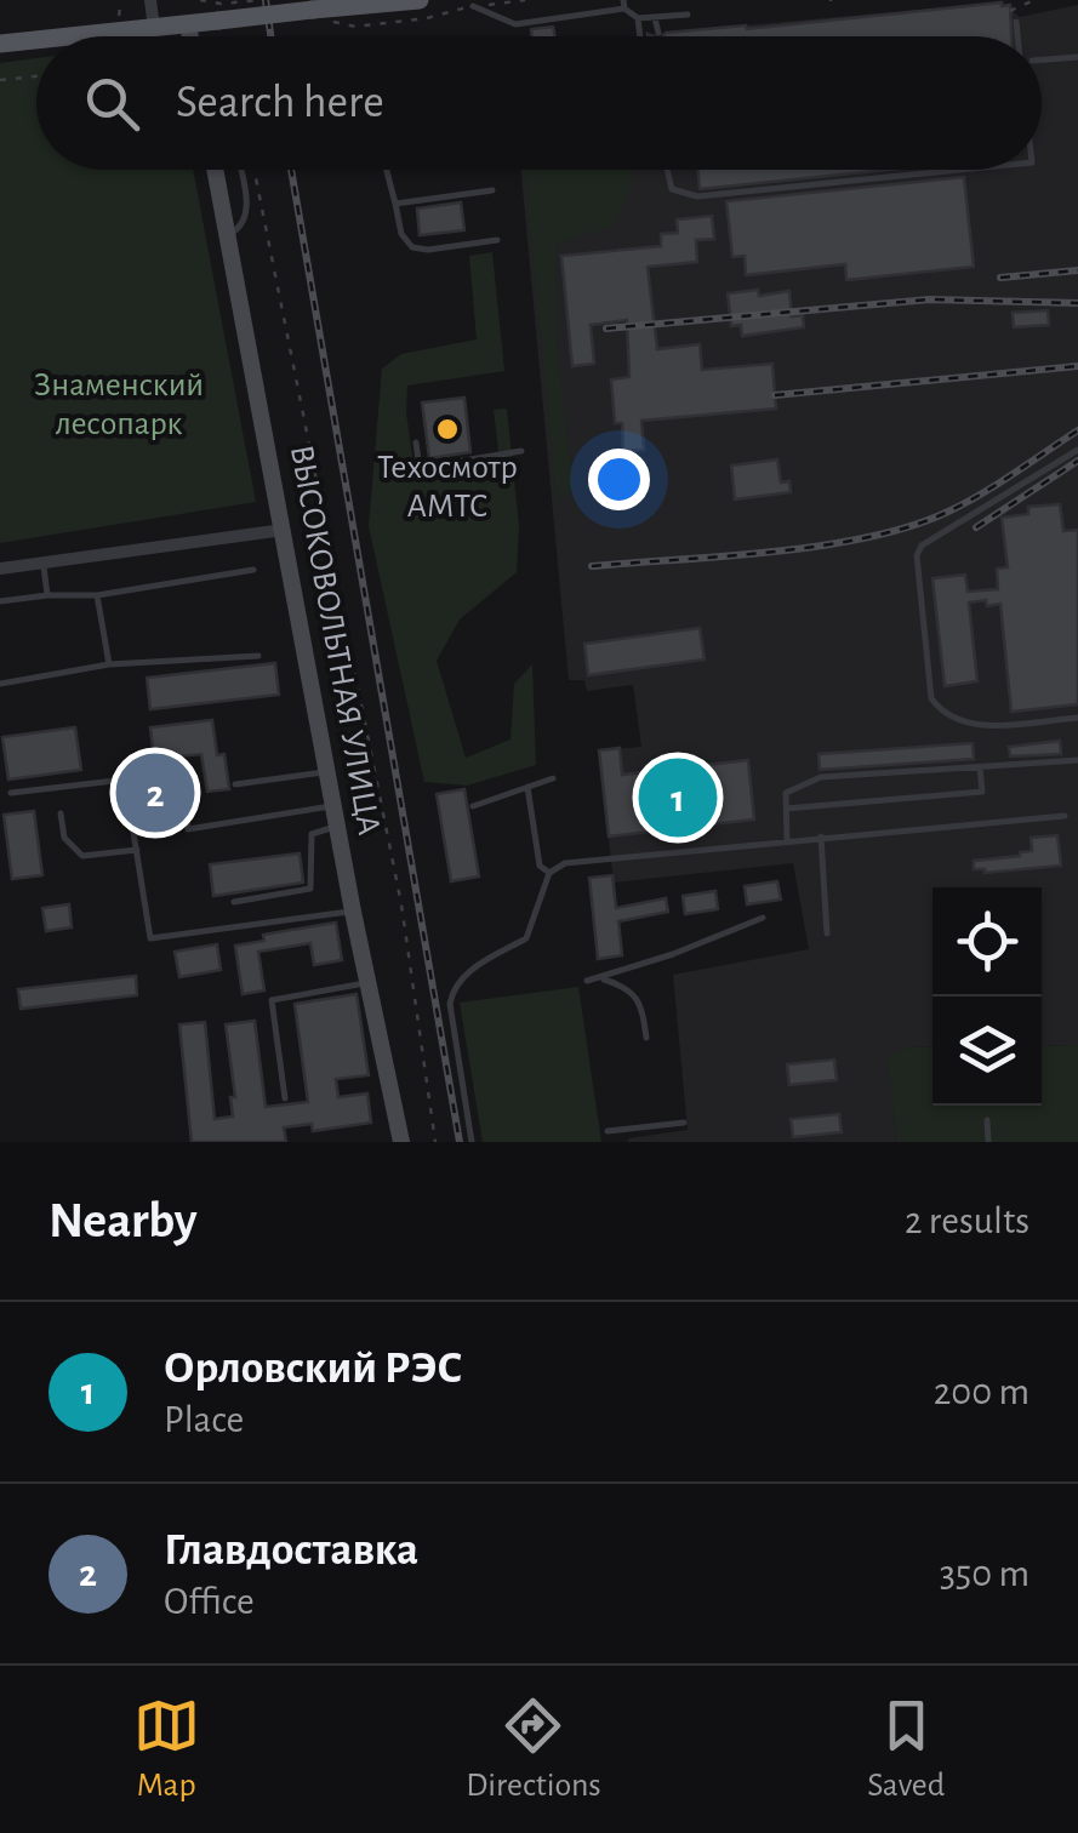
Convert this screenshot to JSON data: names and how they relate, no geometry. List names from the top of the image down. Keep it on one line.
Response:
{"streets":{"main road":["ВЫСОКОВОЛЬТНАЯ УЛИЦА"]},"parks":["Знаменский лесопарк"],"places":["Техосмотр АМТС"],"page":{"search":"Search here","pins":["2","1"],"heading":["Nearby","2 results"],"list":[{"mark":"1","name":"Орловский РЭС","note":"Place","value":"200 m"},{"mark":"2","name":"Главдоставка","note":"Office","value":"350 m"}],"nav":["Map","Directions","Saved"]}}
